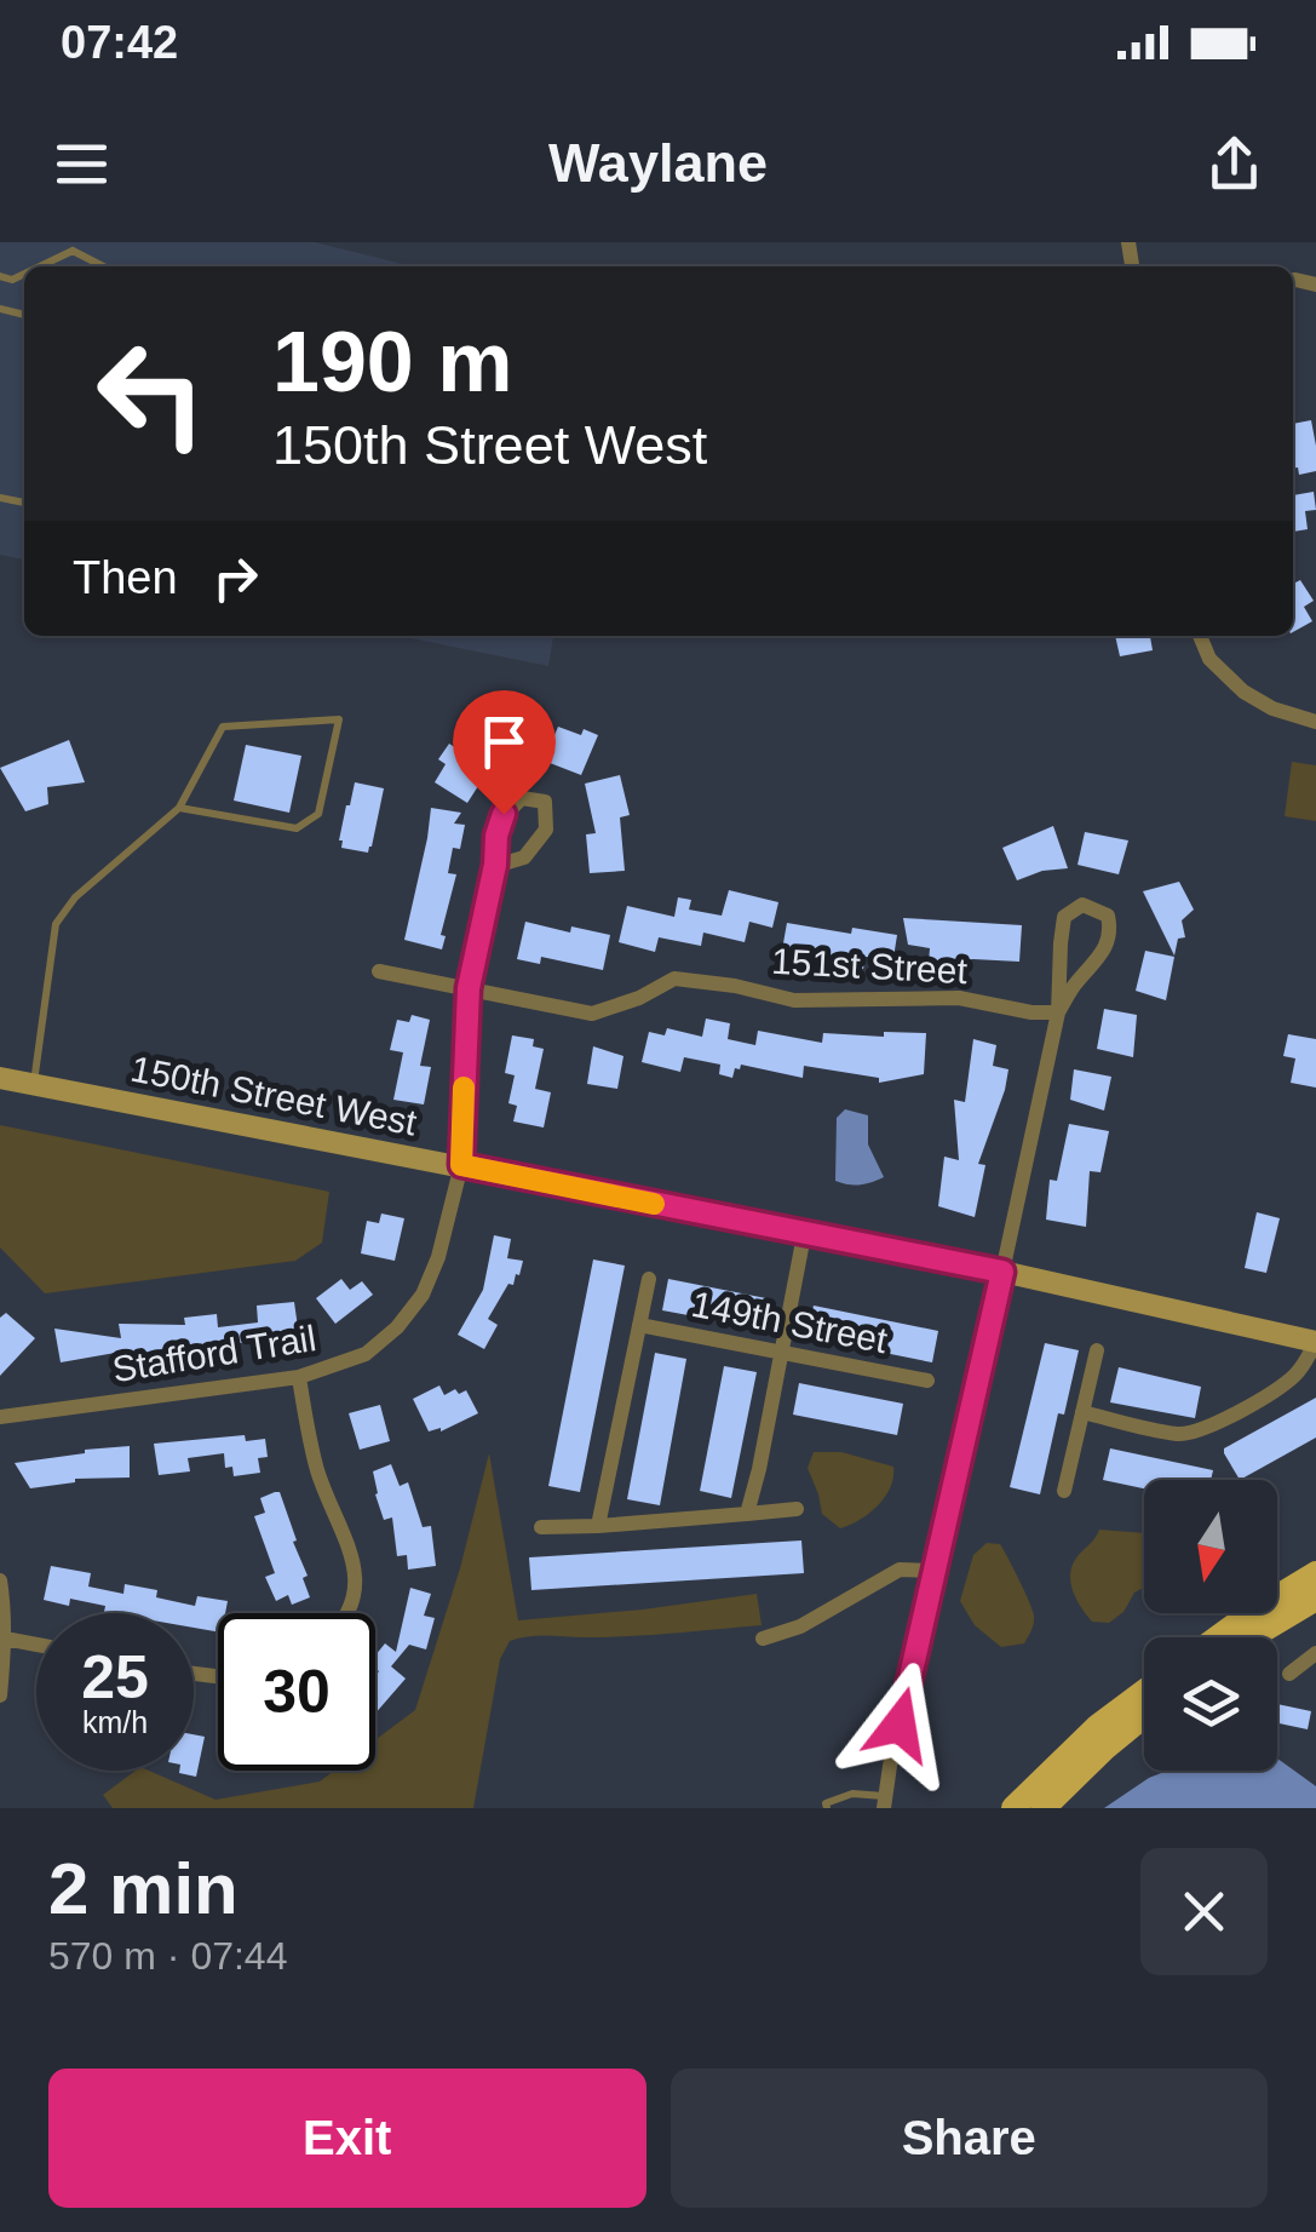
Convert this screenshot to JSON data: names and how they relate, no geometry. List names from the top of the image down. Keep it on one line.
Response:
{"streets":{"street":["151st Street","150th Street West","149th Street","Stafford Trail"]},"crossings":[["151st Street","Stafford Trail"],["150th Street West","Stafford Trail"]],"north":"bottom","page":{"status":"07:42","header":"Waylane","turn":["190 m","150th Street West"],"then":"Then","speed":"25 km/h","limit":"30","heading":["2 min","570 m · 07:44"],"buttons":["Exit","Share"]}}
